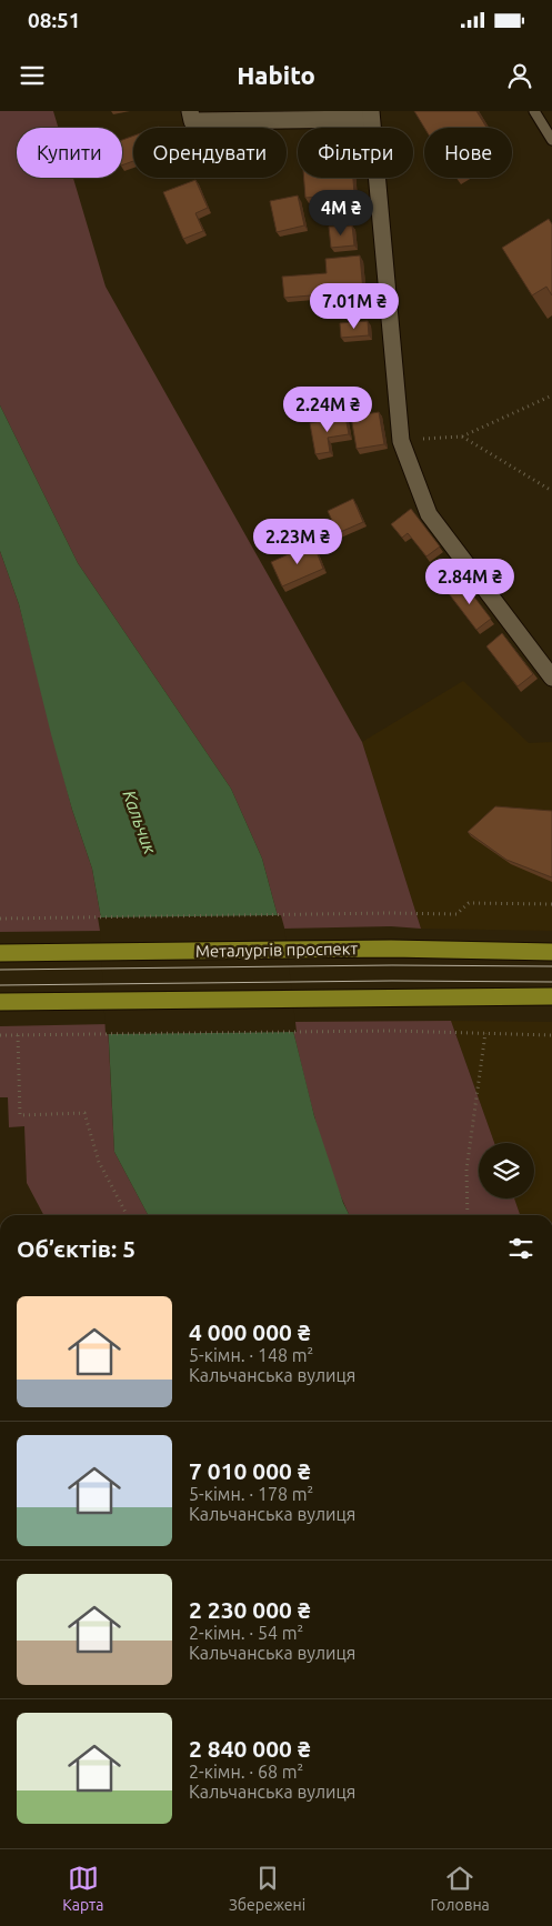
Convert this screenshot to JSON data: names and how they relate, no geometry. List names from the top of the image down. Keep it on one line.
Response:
{"streets":{"main road":["Металургів проспект"]},"water":["Кальчик"],"page":{"status":"08:51","header":"Habito","chip":["Купити","Орендувати","Фільтри","Нове"],"price":["4M ₴","7.01M ₴","2.24M ₴","2.23M ₴","2.84M ₴"],"heading":"Об’єктів: 5","list":[{"name":"4 000 000 ₴","note":"5-кімн. · 148 m² · Кальчанська вулиця"},{"name":"7 010 000 ₴","note":"5-кімн. · 178 m² · Кальчанська вулиця"},{"name":"2 230 000 ₴","note":"2-кімн. · 54 m² · Кальчанська вулиця"},{"name":"2 840 000 ₴","note":"2-кімн. · 68 m² · Кальчанська вулиця"}],"tabs":["Карта","Збережені","Головна"]}}
